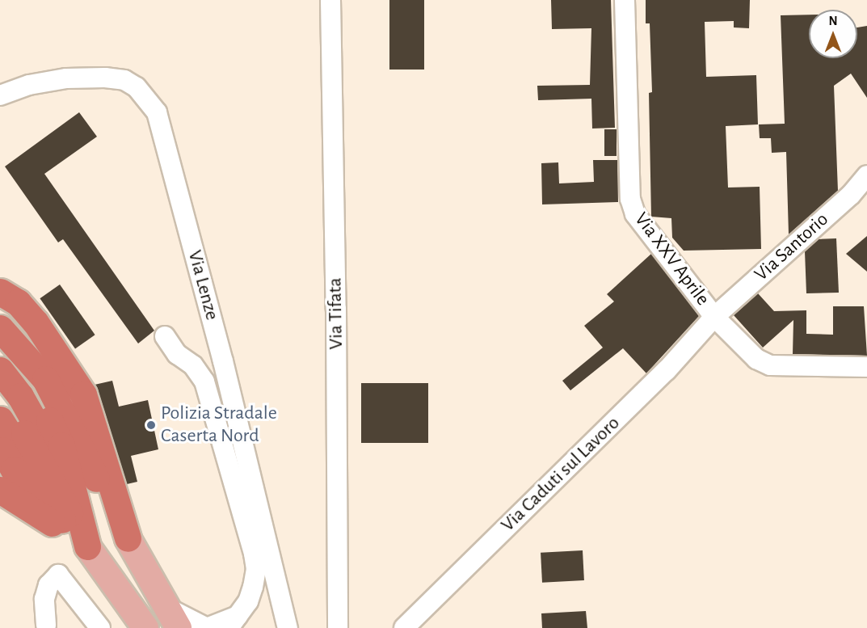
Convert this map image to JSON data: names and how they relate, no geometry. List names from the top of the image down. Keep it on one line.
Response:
{"streets":{"street":["Via Santorio","Via XXV Aprile","Via Lenze","Via Tifata","Via Caduti sul Lavoro"]},"crossings":[["Via Santorio","Via XXV Aprile"],["Via Santorio","Via Caduti sul Lavoro"],["Via XXV Aprile","Via Caduti sul Lavoro"]],"places":["Polizia Stradale Caserta Nord"],"north":"top"}
